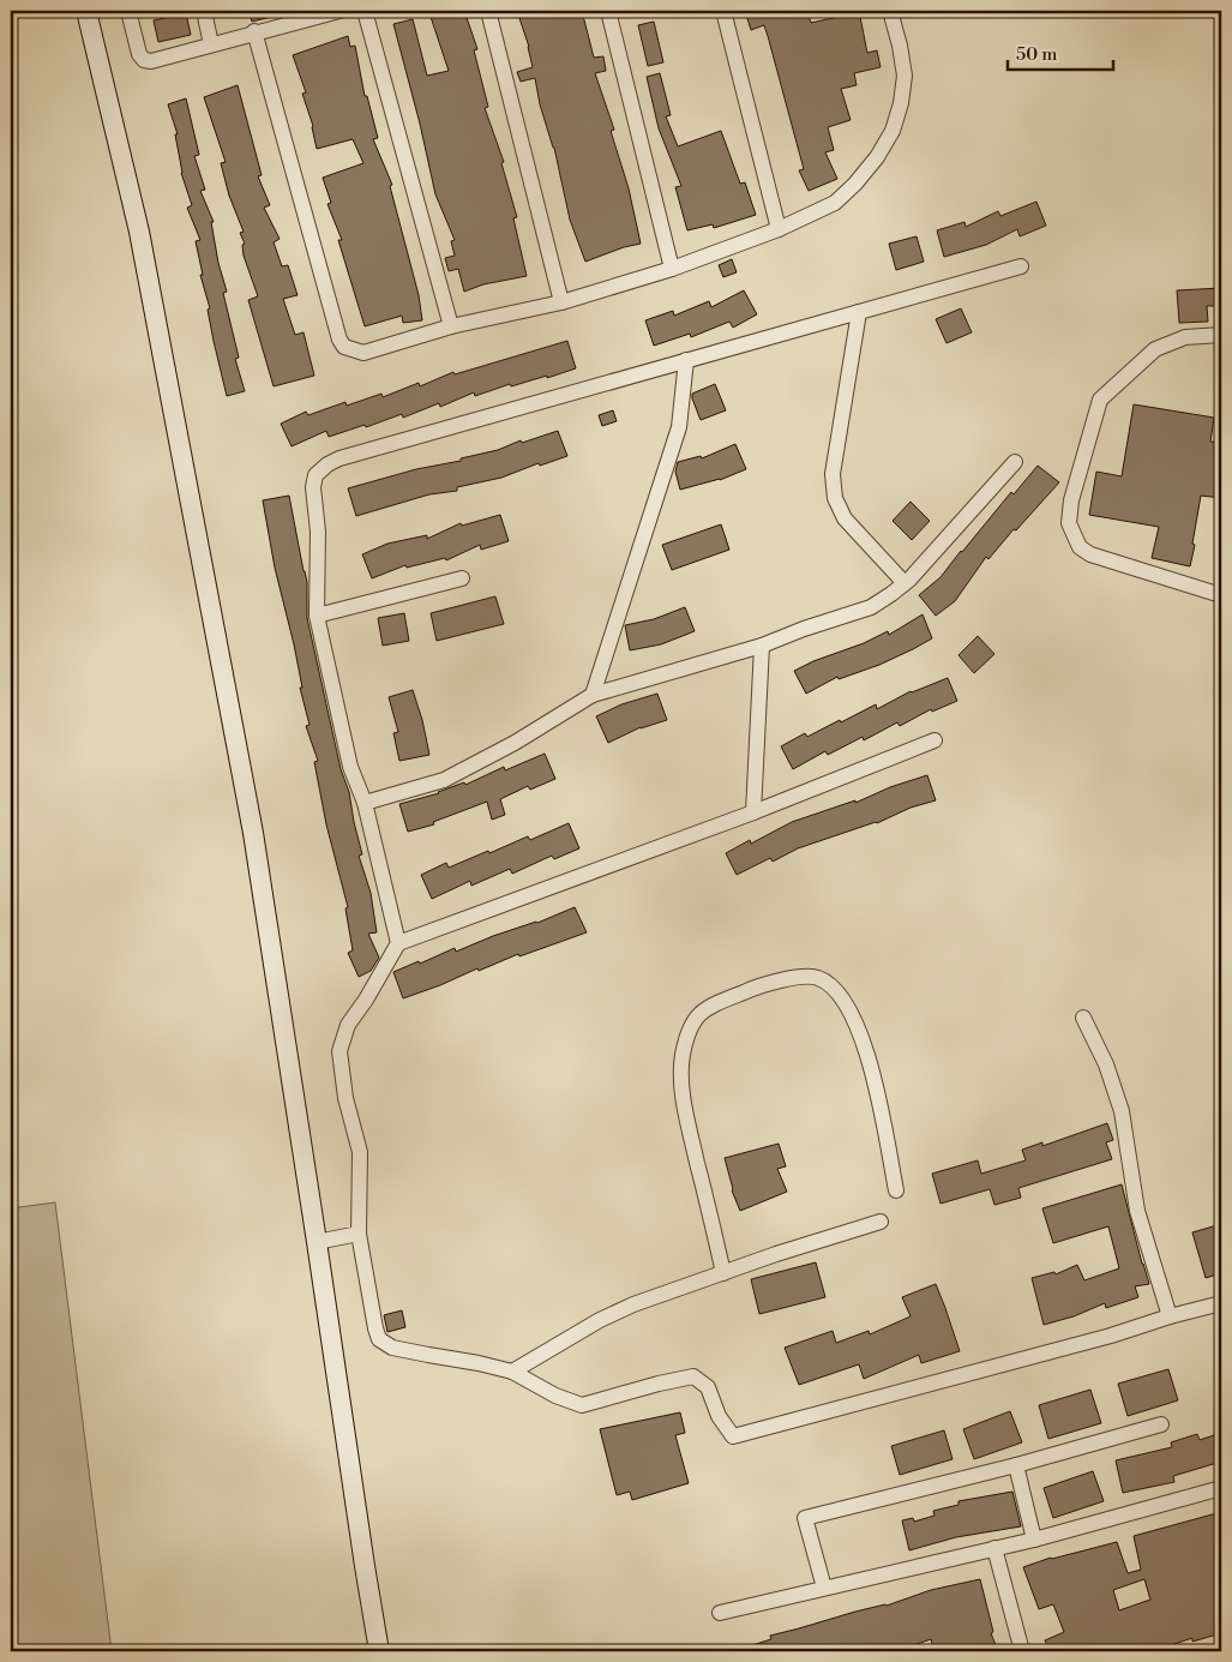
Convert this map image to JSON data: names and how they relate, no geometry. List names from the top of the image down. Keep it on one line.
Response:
{"scale_bar":"50 m"}
